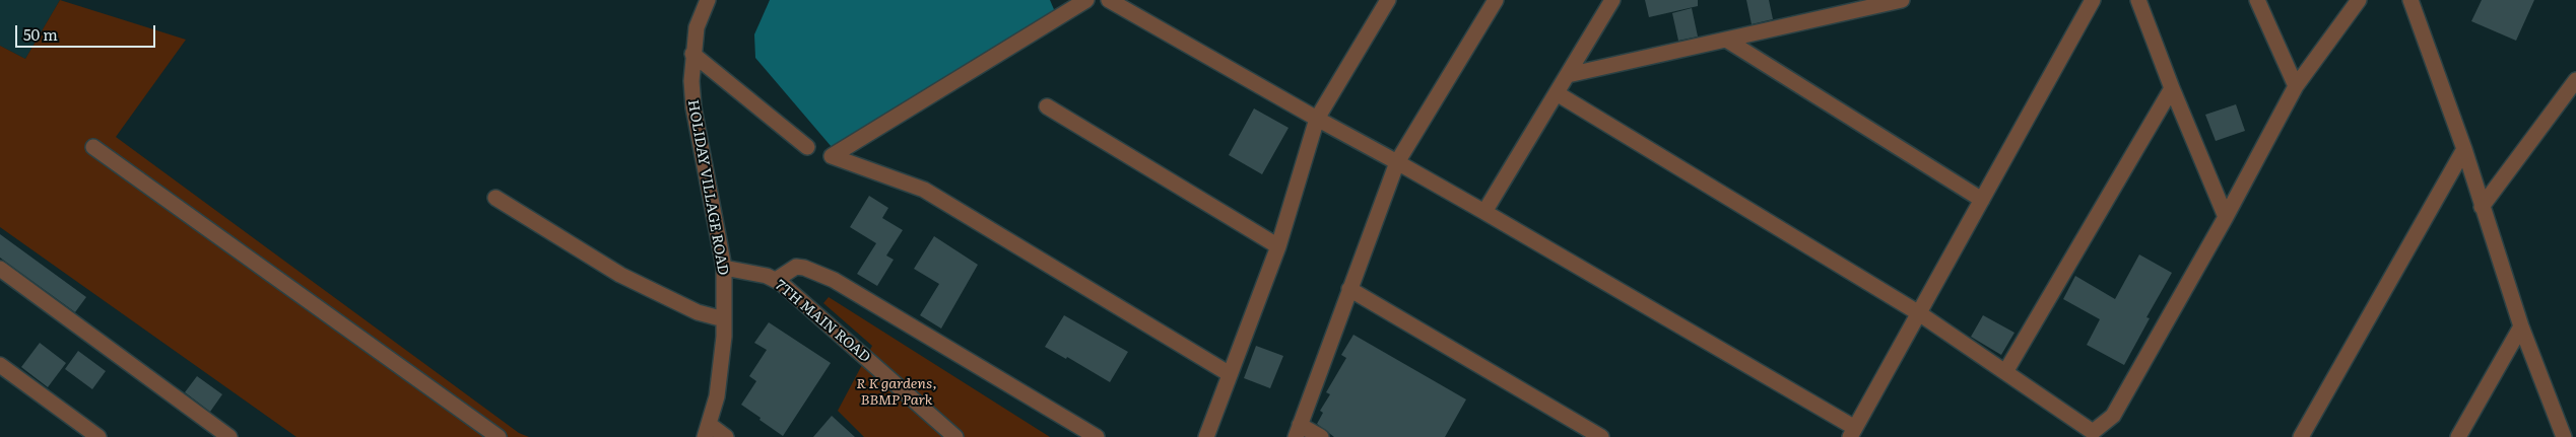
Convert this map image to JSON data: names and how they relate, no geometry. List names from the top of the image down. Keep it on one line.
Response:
{"streets":{"street":["HOLIDAY VILLAGE ROAD","7TH MAIN ROAD"]},"crossings":[["HOLIDAY VILLAGE ROAD","7TH MAIN ROAD"]],"parks":["R K gardens, BBMP Park"],"scale_bar":"50 m"}
